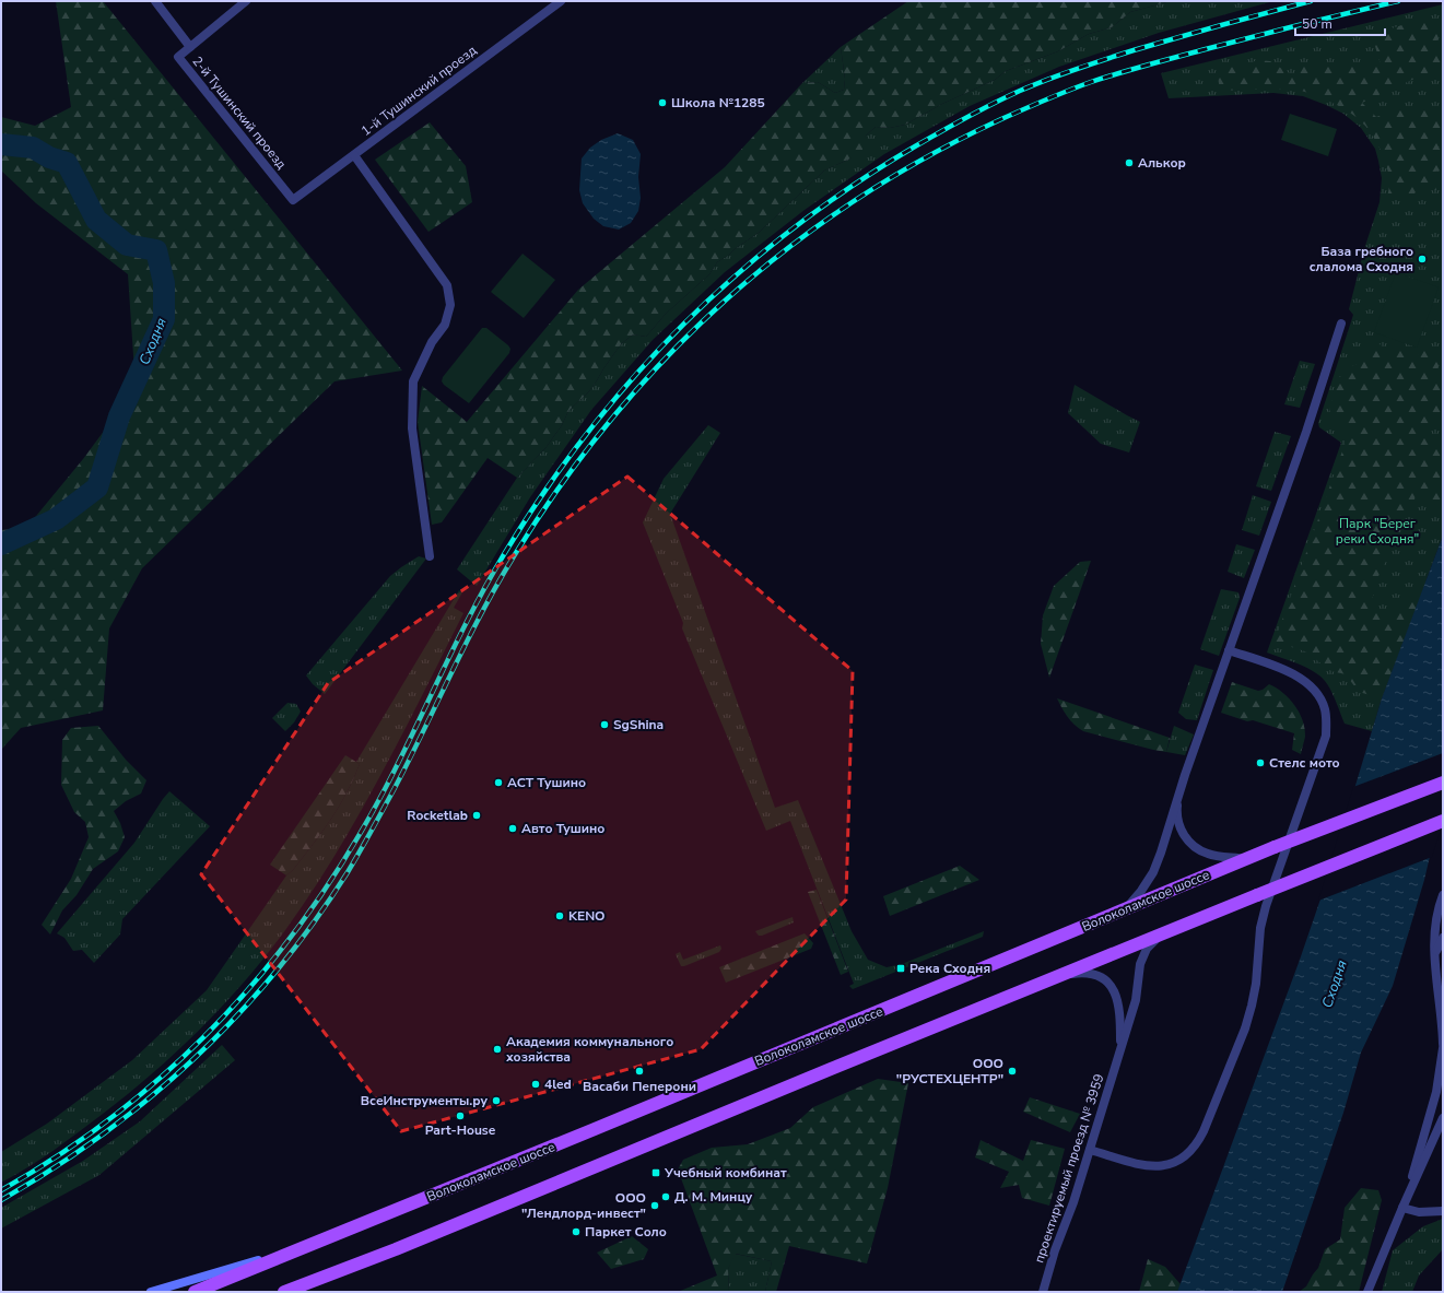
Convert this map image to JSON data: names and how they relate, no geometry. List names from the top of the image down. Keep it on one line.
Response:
{"streets":{"main road":["Волоколамское шоссе"],"street":["1-й Тушинский проезд","2-й Тушинский проезд","проектируемый проезд № 3959"]},"crossings":[["1-й Тушинский проезд","2-й Тушинский проезд"]],"water":["Сходня"],"parks":["Парк \"Берег реки Сходня\""],"places":{"other":["Школа №1285","Алькор","База гребного слалома Сходня","SgShina","Стелс мото","АСТ Тушино","Rocketlab","Авто Тушино","KENO","Академия коммунального хозяйства","Васаби Пеперони","ООО \"РУСТЕХЦЕНТР\"","4led","ВсеИнструменты.ру","Part-House","Д. М. Минцу","ООО \"Лендлорд-инвест\"","Паркет Соло"],"transit":["Река Сходня","Учебный комбинат"]},"scale_bar":"50 m"}
